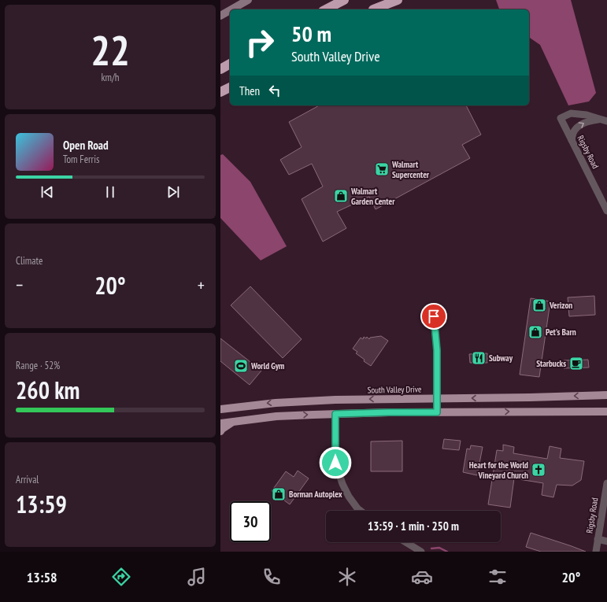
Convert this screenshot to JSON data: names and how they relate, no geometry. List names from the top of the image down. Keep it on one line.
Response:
{"streets":{"main road":["South Valley Drive"],"street":["Rigsby Road"]},"places":{"supermarket":["Walmart Supercenter"],"shop":["Walmart Garden Center","Verizon","Pet's Barn","Borman Autoplex"],"restaurant":["Subway"],"cafe":["Starbucks"],"sports":["World Gym"],"church":["Heart for the World Vineyard Church"]},"page":{"tile":[["22","km/h"],"Climate",["Range · 52%","260 km"],["Arrival","13:59"]],"turn":["50 m","South Valley Drive"],"then":"Then","song":["Open Road","Tom Ferris"],"heat":["−","20°","+"],"limit":"30","trip":"13:59 · 1 min · 250 m","tabs":["13:58","20°"]}}
